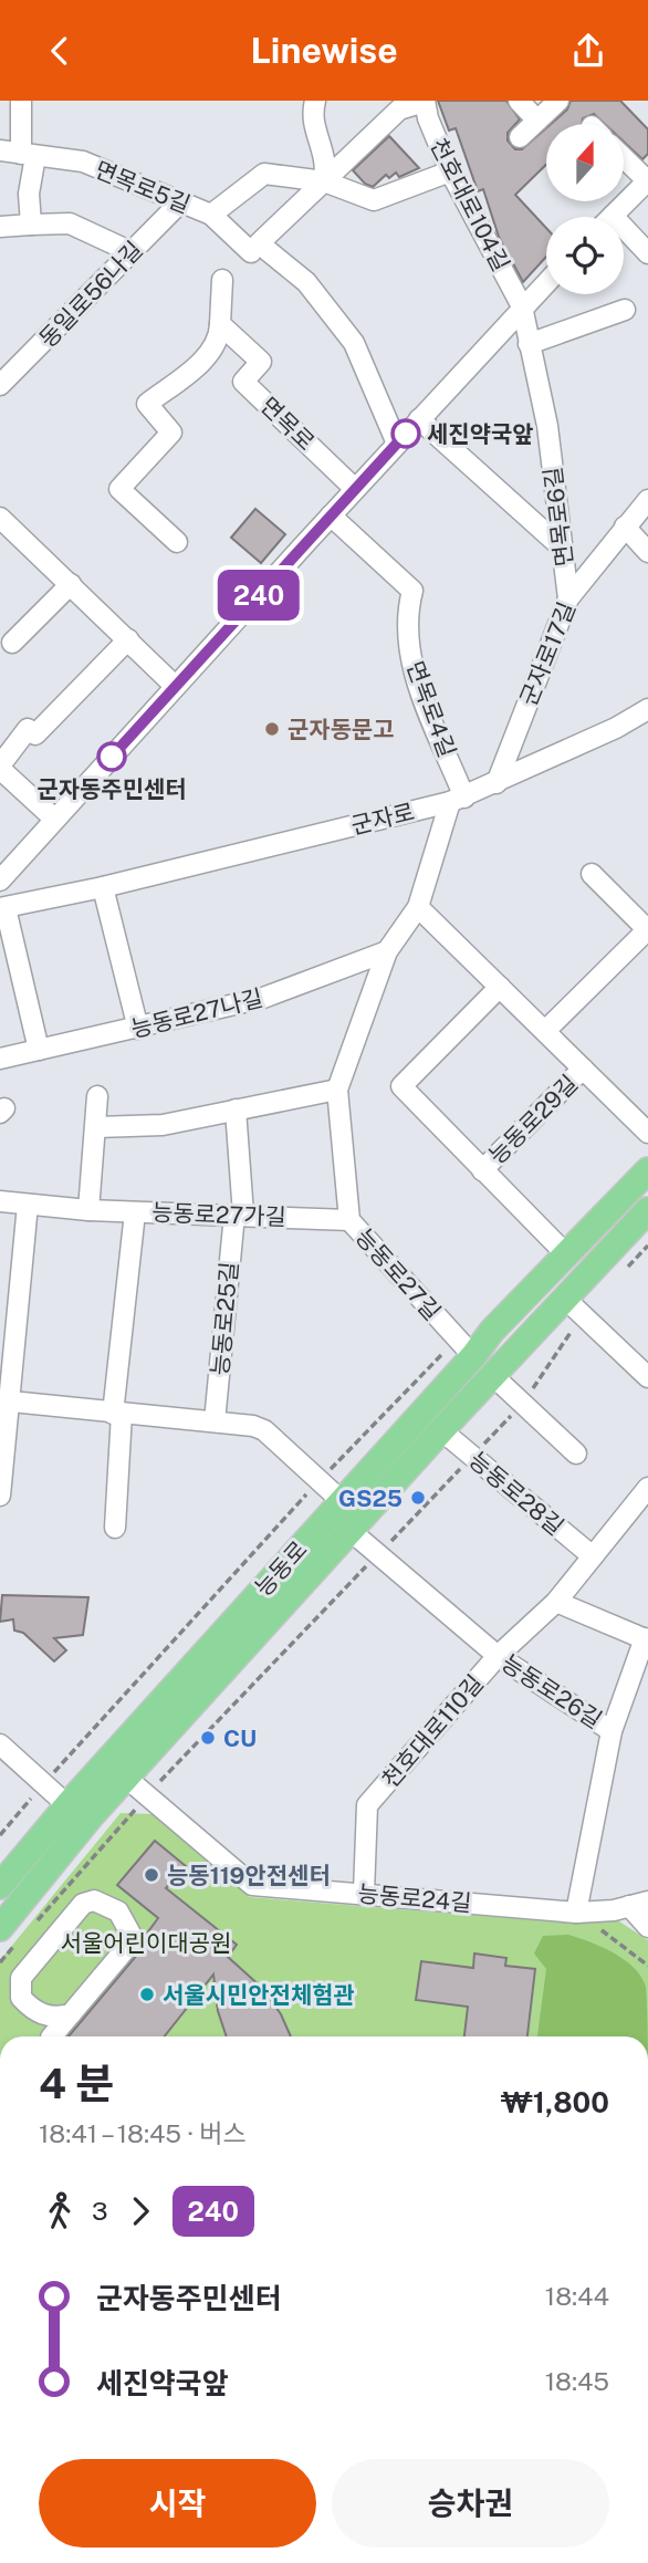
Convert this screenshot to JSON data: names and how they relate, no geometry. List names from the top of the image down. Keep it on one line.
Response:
{"streets":{"main road":["능동로","능동로24길"],"street":["면목로5길","천호대로104길","동일로56나길","면목로","면목로6길","군자로17길","면목로4길","군자로","능동로27나길","능동로29길","능동로27가길","능동로27길","능동로25길","능동로28길","능동로26길","천호대로110길"]},"crossings":[["면목로5길","동일로56나길"],["천호대로104길","면목로6길"],["면목로6길","군자로17길"],["군자로17길","군자로"],["면목로4길","군자로"],["면목로4길","능동로27길"],["군자로","능동로27나길"],["군자로","능동로27길"],["능동로27나길","능동로27길"],["능동로29길","능동로27길"],["능동로27가길","능동로27길"],["능동로27가길","능동로25길"],["능동로27길","능동로"],["능동로28길","능동로"],["능동로28길","천호대로110길"],["능동로","능동로26길"],["능동로","능동로24길"],["능동로26길","천호대로110길"],["능동로26길","능동로24길"],["천호대로110길","능동로24길"]],"parks":["서울어린이대공원"],"places":["세진약국앞","군자동문고","군자동주민센터","GS25","CU","능동119안전센터","서울시민안전체험관"],"lines":["bus line 240"],"north":"top","page":{"header":"Linewise","on_map":"240","heading":["4 분","18:41 – 18:45 · 버스","₩1,800"],"legs":["3","240"],"list":[{"name":"군자동주민센터","value":"18:44"},{"name":"세진약국앞","value":"18:45"}],"buttons":["시작","승차권"]}}
